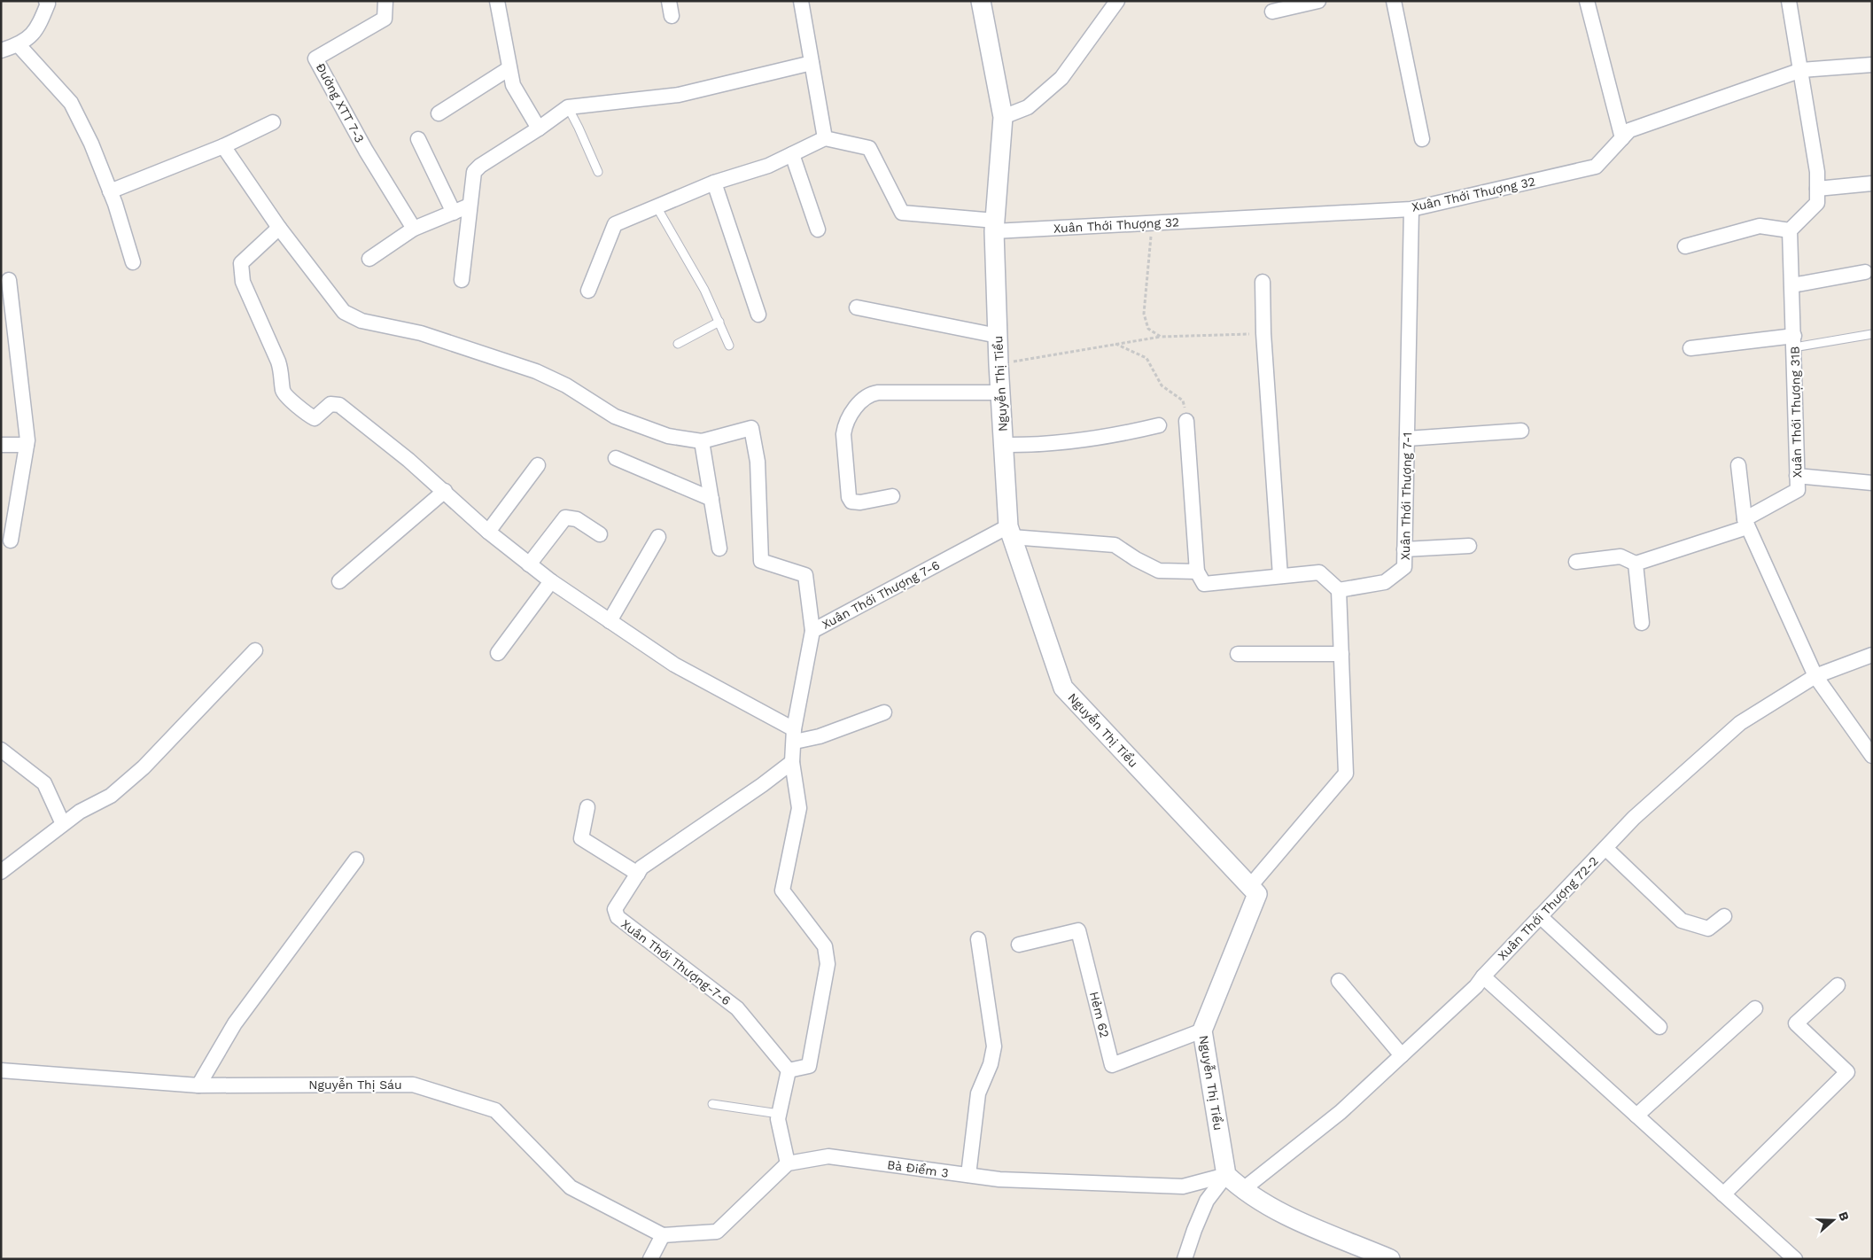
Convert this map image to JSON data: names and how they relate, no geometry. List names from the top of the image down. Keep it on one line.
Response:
{"streets":{"street":["Đường XTT 7-3","Xuân Thới Thượng 32","Nguyễn Thị Tiểu","Xuân Thới Thượng 31B","Xuân Thới Thượng 7-1","Xuân Thới Thượng 7-6","Xuân Thới Thượng 72-2","Xuân Thới Thượng-7-6","Hẻm 62","Nguyễn Thị Sáu","Bà Điểm 3"]},"crossings":[["Xuân Thới Thượng 32","Nguyễn Thị Tiểu"],["Xuân Thới Thượng 32","Xuân Thới Thượng 7-1"],["Nguyễn Thị Tiểu","Xuân Thới Thượng 7-6"],["Nguyễn Thị Tiểu","Hẻm 62"],["Nguyễn Thị Tiểu","Bà Điểm 3"],["Xuân Thới Thượng 7-6","Xuân Thới Thượng-7-6"]],"north":"right"}
